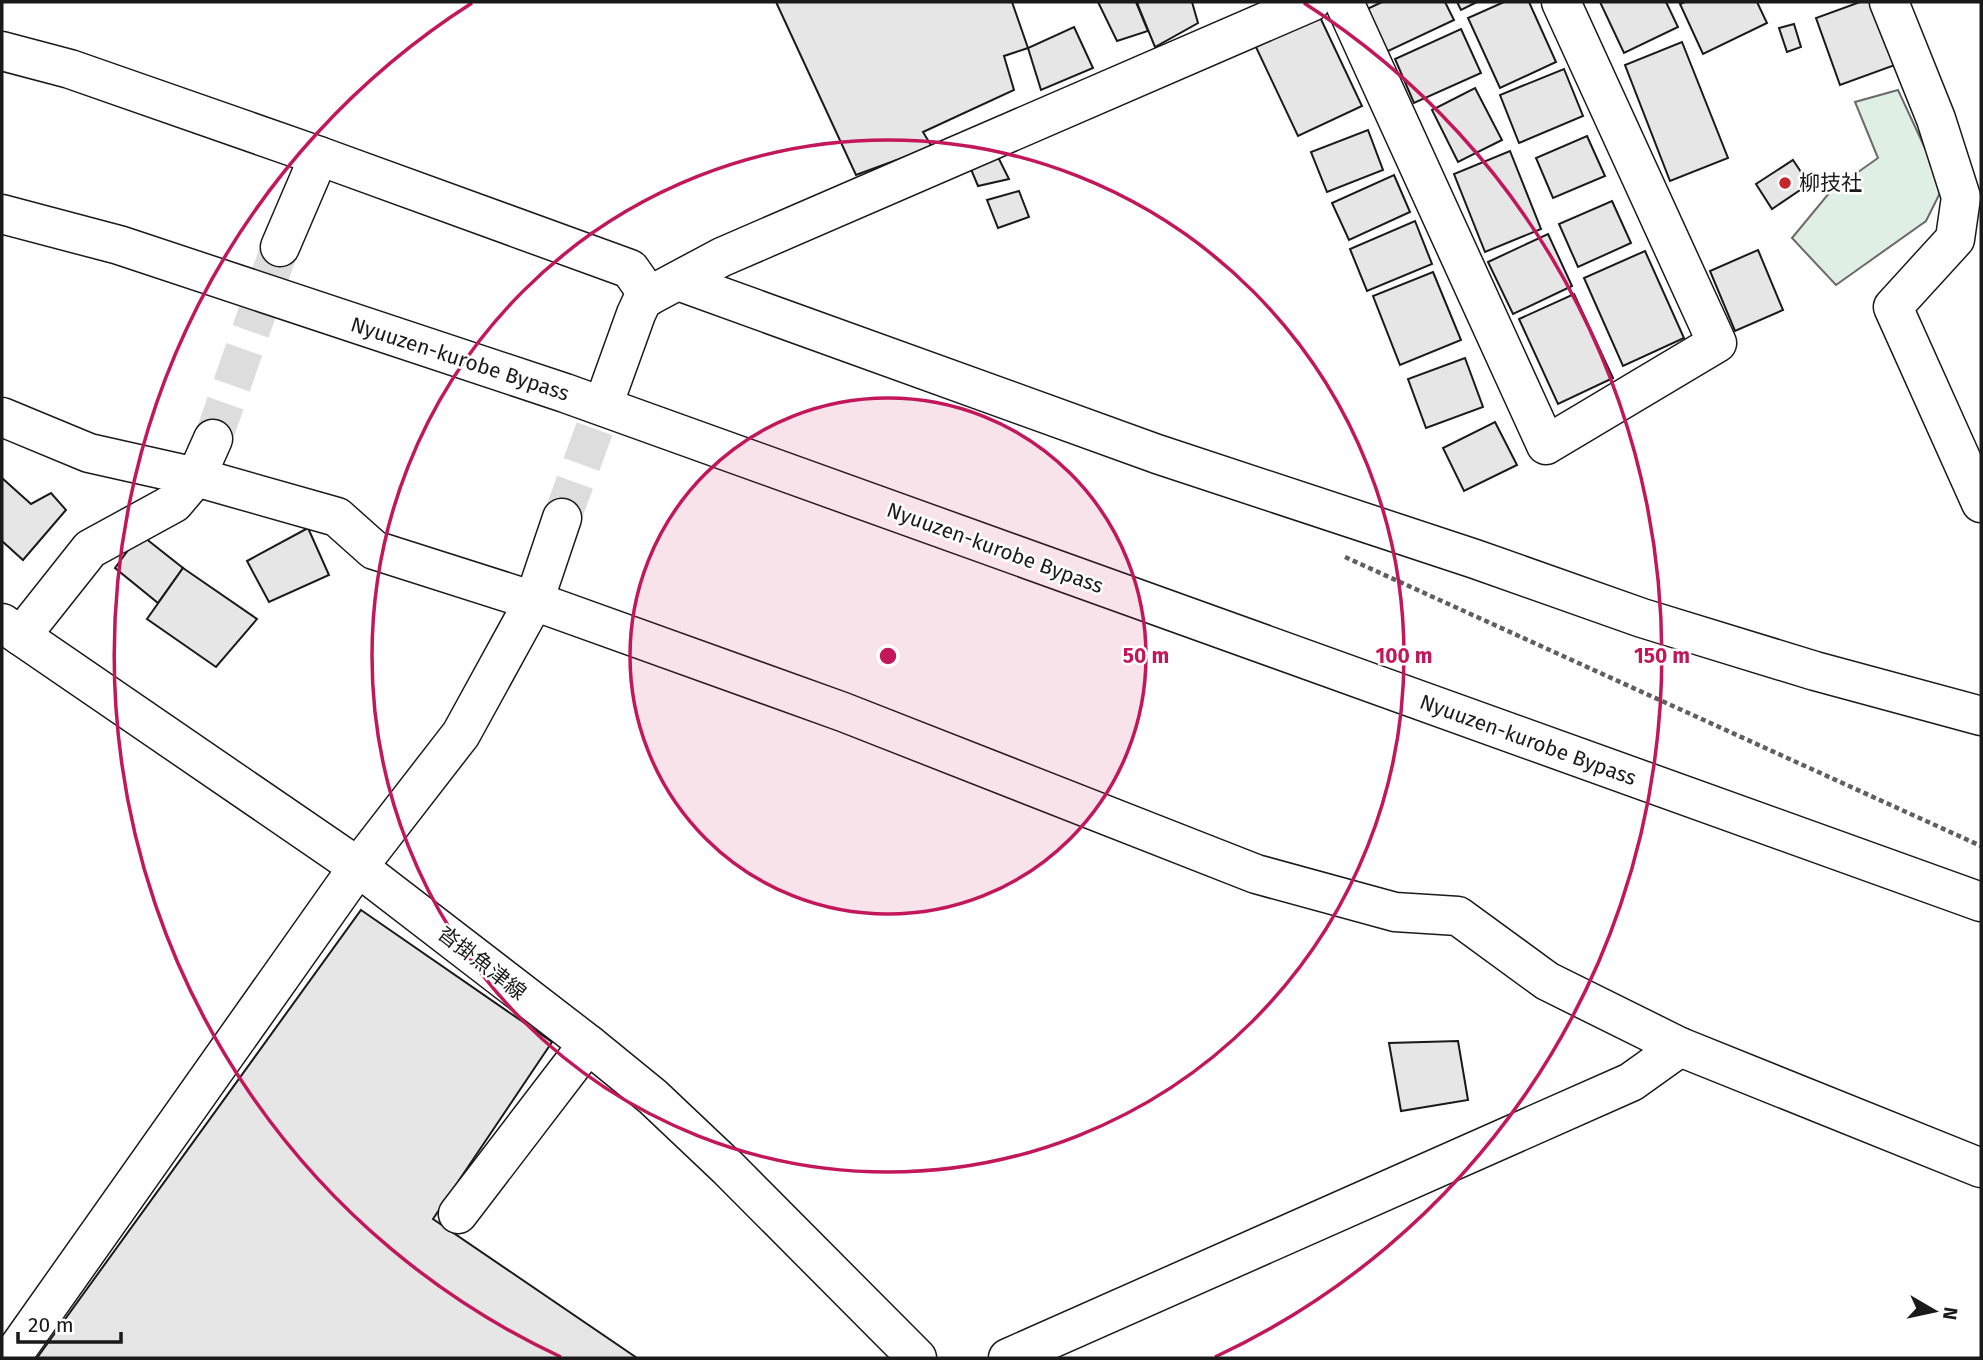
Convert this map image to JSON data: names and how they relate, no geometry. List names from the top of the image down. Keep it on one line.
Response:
{"streets":{"main road":["Nyuuzen-kurobe Bypass","沓掛魚津線"]},"places":["柳技社"],"scale_bar":"20 m","north":"right","rings":["50 m","100 m","150 m"]}
